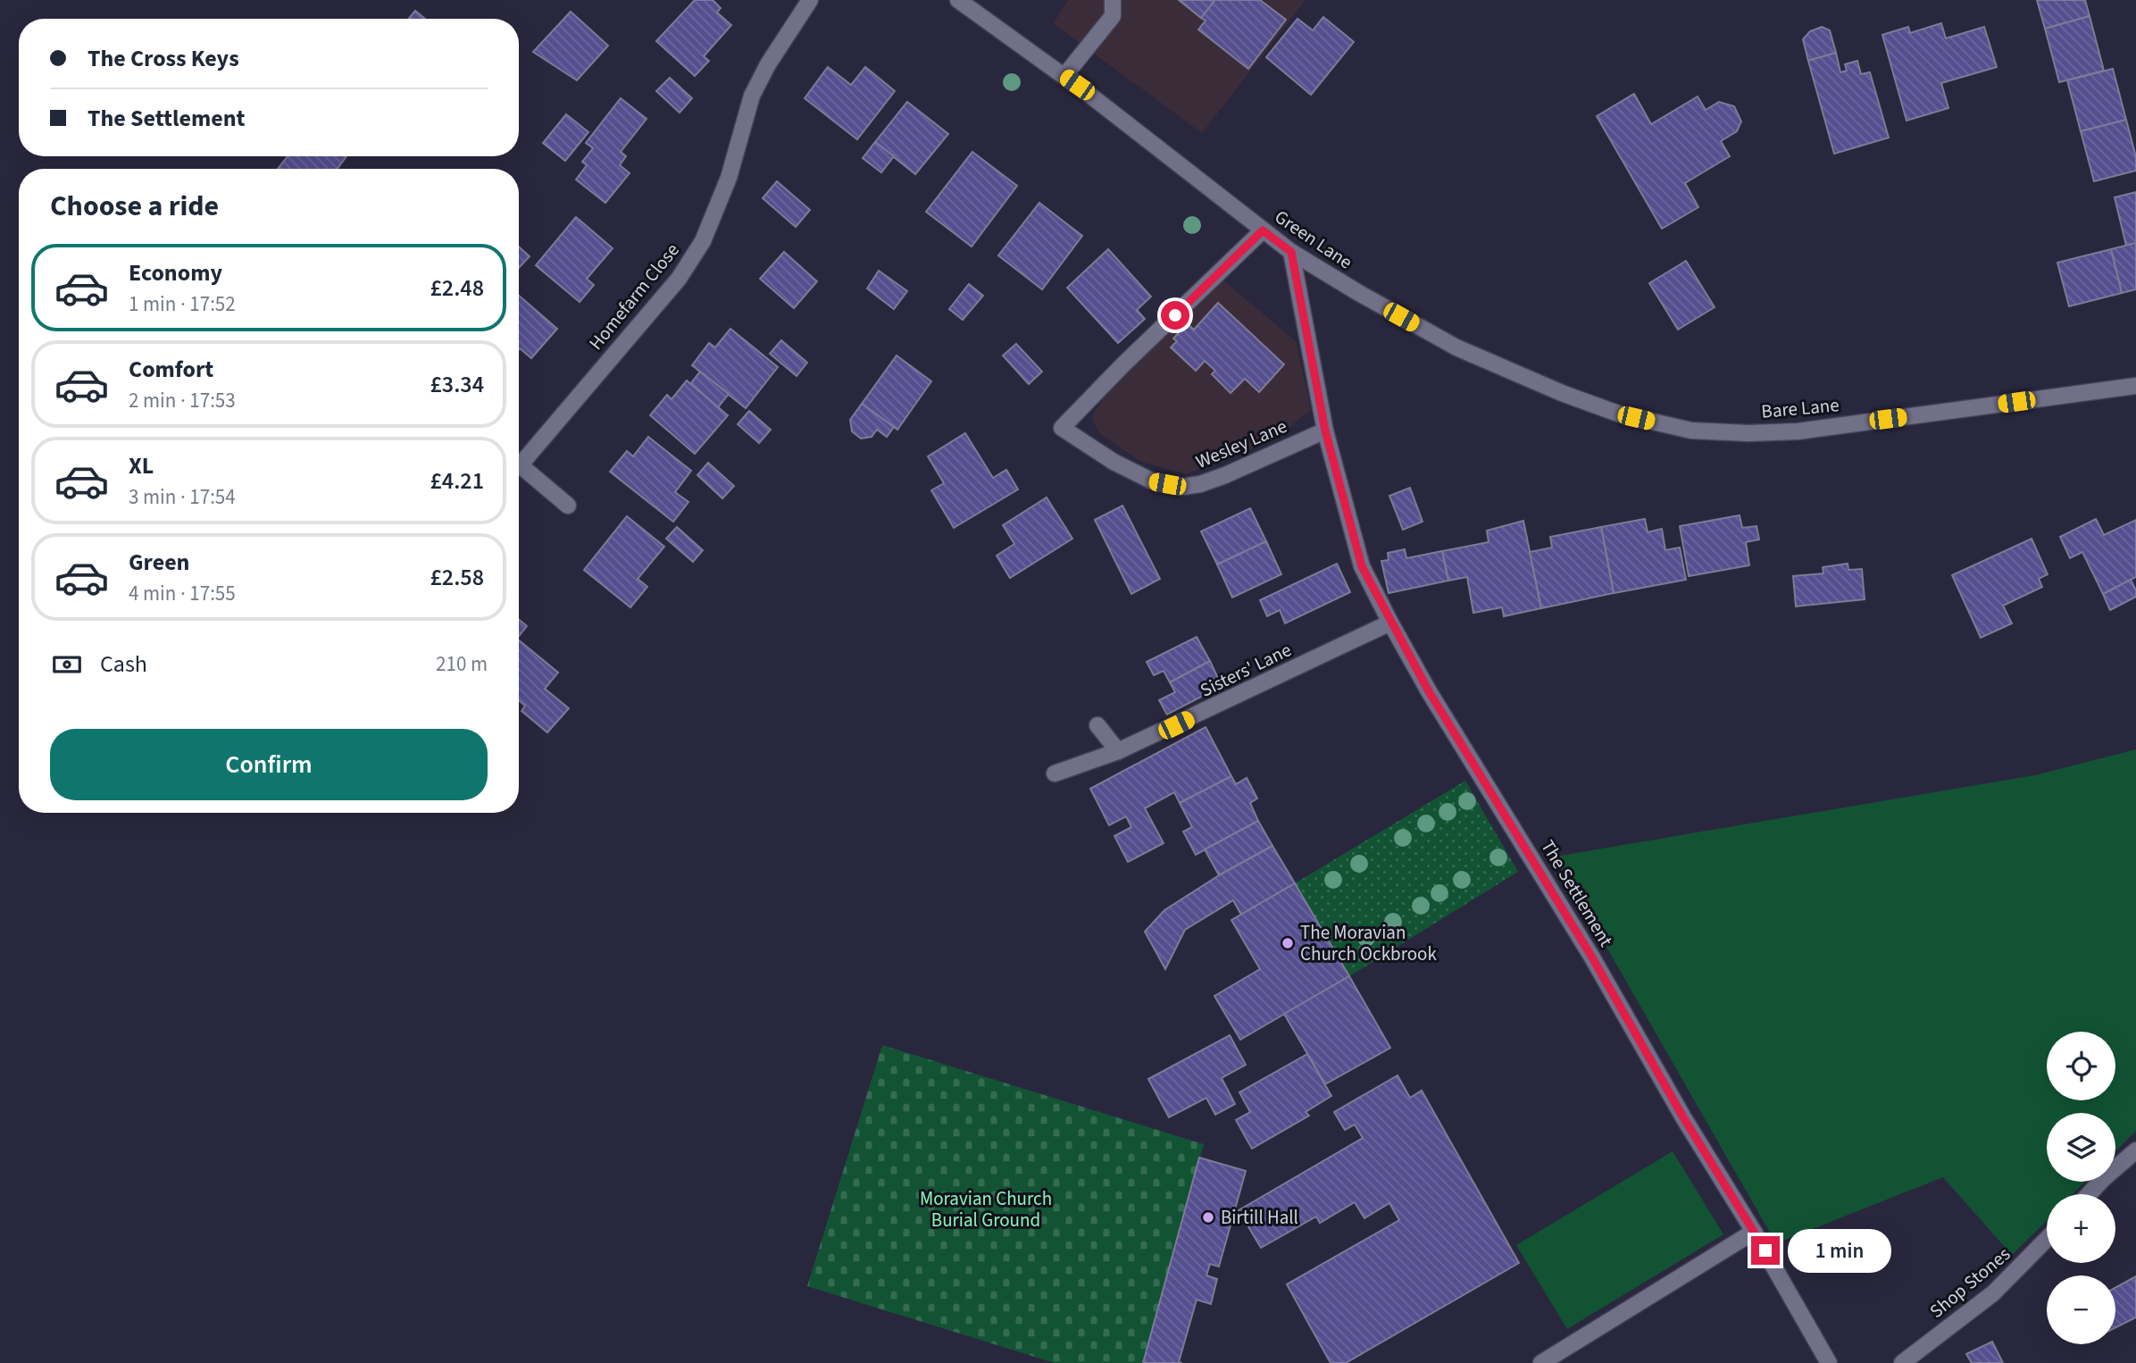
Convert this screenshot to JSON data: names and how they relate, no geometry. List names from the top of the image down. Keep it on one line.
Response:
{"streets":{"street":["Green Lane","Homefarm Close","Bare Lane","Wesley Lane","Sisters' Lane","The Settlement","Shop Stones"]},"crossings":[["Green Lane","Bare Lane"],["Green Lane","Wesley Lane"],["Wesley Lane","The Settlement"],["Sisters' Lane","The Settlement"]],"parks":["Moravian Church Burial Ground"],"places":["The Moravian Church Ockbrook","Birtill Hall"],"page":{"banner":["The Cross Keys","The Settlement"],"heading":"Choose a ride","list":[{"name":"Economy","note":"1 min · 17:52","value":"£2.48"},{"name":"Comfort","note":"2 min · 17:53","value":"£3.34"},{"name":"XL","note":"3 min · 17:54","value":"£4.21"},{"name":"Green","note":"4 min · 17:55","value":"£2.58"}],"pay":["Cash","210 m"],"buttons":"Confirm","map_buttons":["+","−"],"bubble":"1 min"}}
